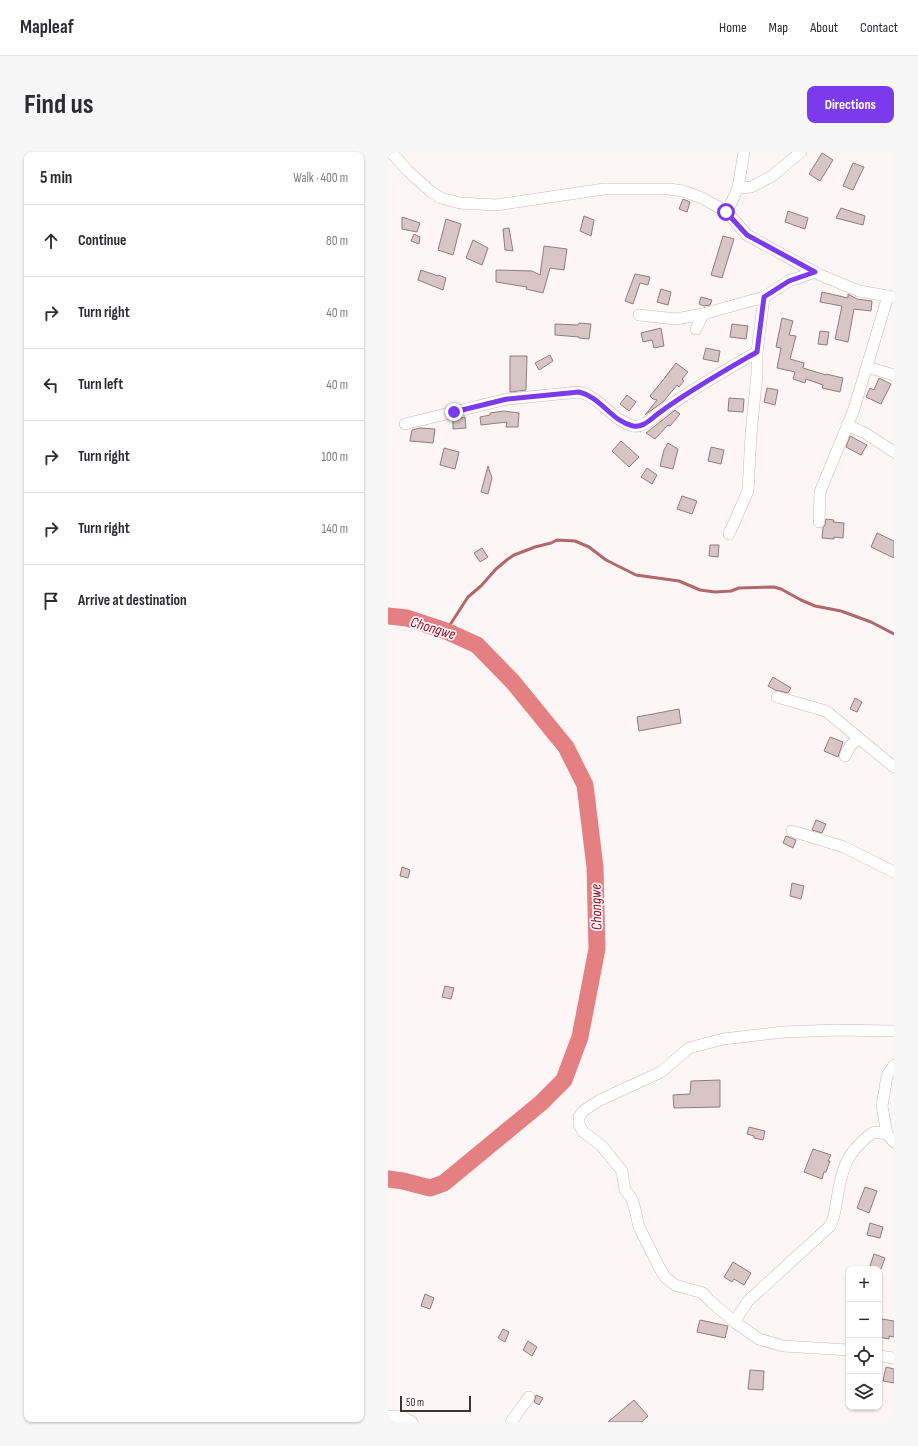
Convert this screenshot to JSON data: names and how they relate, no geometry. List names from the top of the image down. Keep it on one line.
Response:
{"water":["Chongwe"],"scale_bar":"50 m","page":{"header":"Mapleaf","nav":["Home","Map","About","Contact"],"buttons":"Directions","title":"Find us","heading":["5 min","Walk · 400 m"],"list":[["Continue","80 m"],["Turn right","40 m"],["Turn left","40 m"],["Turn right","100 m"],["Turn right","140 m"],"Arrive at destination"],"map_buttons":["+","−"],"scale":"50 m"}}
